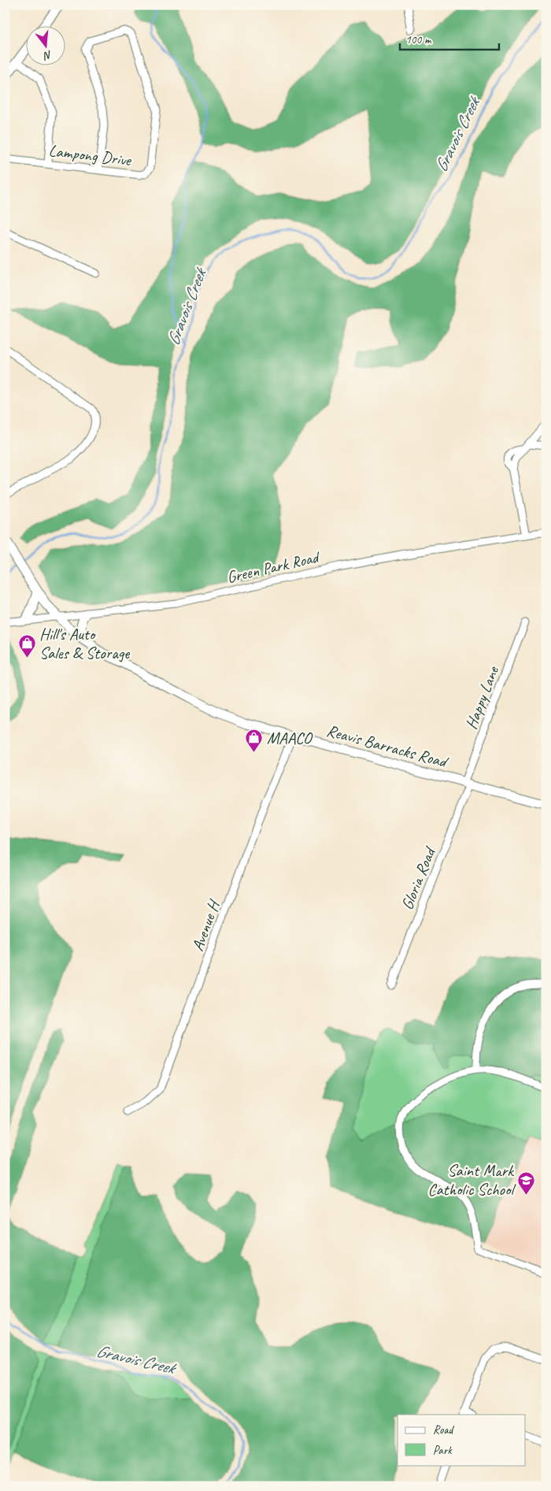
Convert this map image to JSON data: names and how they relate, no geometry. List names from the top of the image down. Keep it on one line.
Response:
{"streets":{"main road":["Reavis Barracks Road"],"street":["Lampong Drive","Green Park Road","Happy Lane","Gloria Road","Avenue H"]},"crossings":[["Green Park Road","Reavis Barracks Road"],["Happy Lane","Reavis Barracks Road"],["Happy Lane","Gloria Road"],["Reavis Barracks Road","Gloria Road"],["Reavis Barracks Road","Avenue H"]],"water":["Gravois Creek"],"places":{"shop":["Hill's Auto Sales & Storage","MAACO"],"school or university":["Saint Mark Catholic School"]},"legend":["Road","Park"],"scale_bar":"100 m","north":"bottom"}
